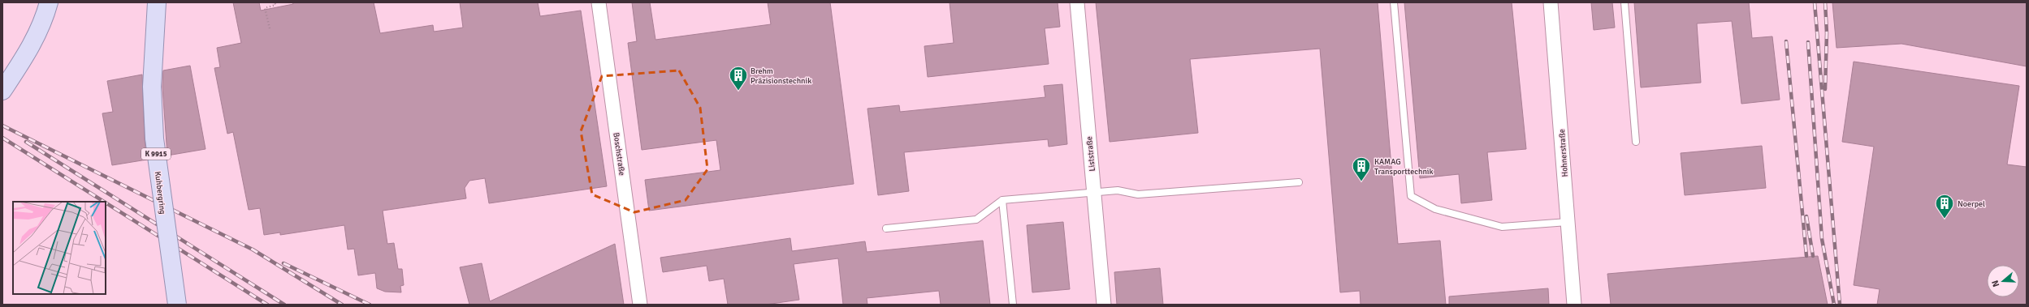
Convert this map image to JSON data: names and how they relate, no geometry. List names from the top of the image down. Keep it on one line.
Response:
{"streets":{"main road":["K 9915","Kuhbergring"],"street":["Hohnerstraße","Boschstraße","Liststraße"]},"places":{"building":["Brehm Präzisionstechnik","KAMAG Transporttechnik","Noerpel"]},"north":"left"}
